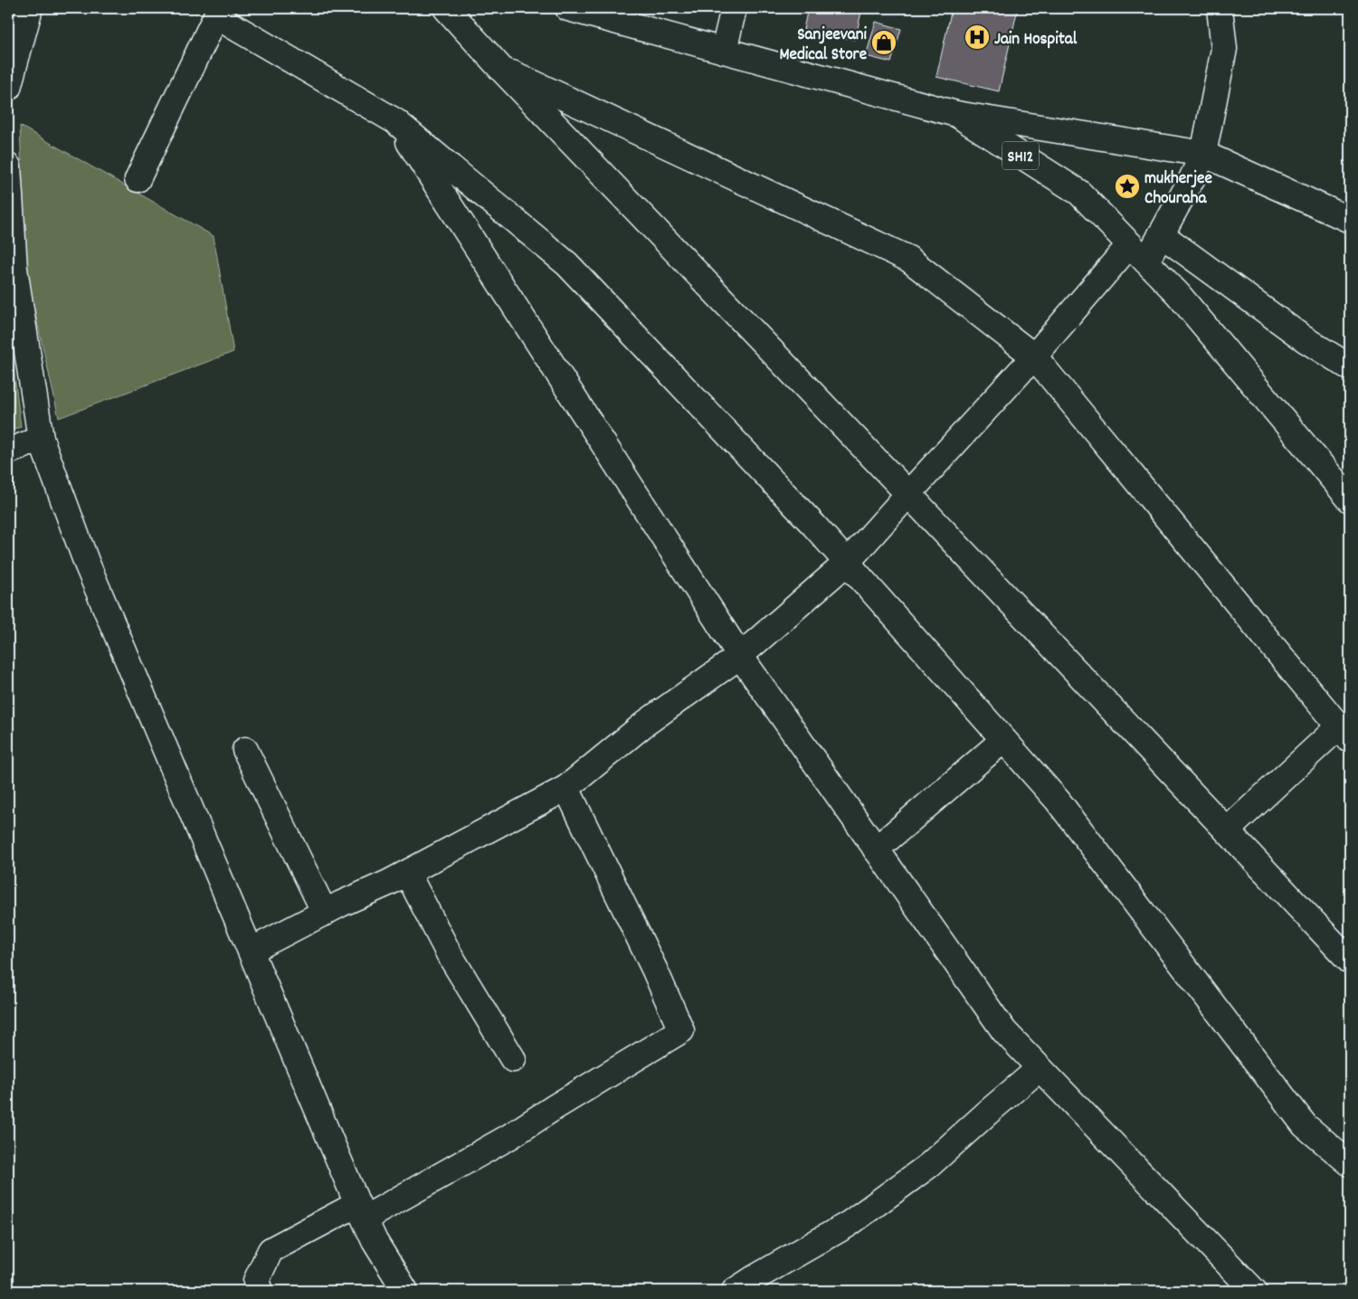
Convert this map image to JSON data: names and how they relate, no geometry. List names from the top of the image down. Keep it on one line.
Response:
{"streets":{"street":["SH12"]},"places":{"hospital":["Jain Hospital"],"shop":["Sanjeevani Medical Store"],"place":["mukherjee Chouraha"]}}
